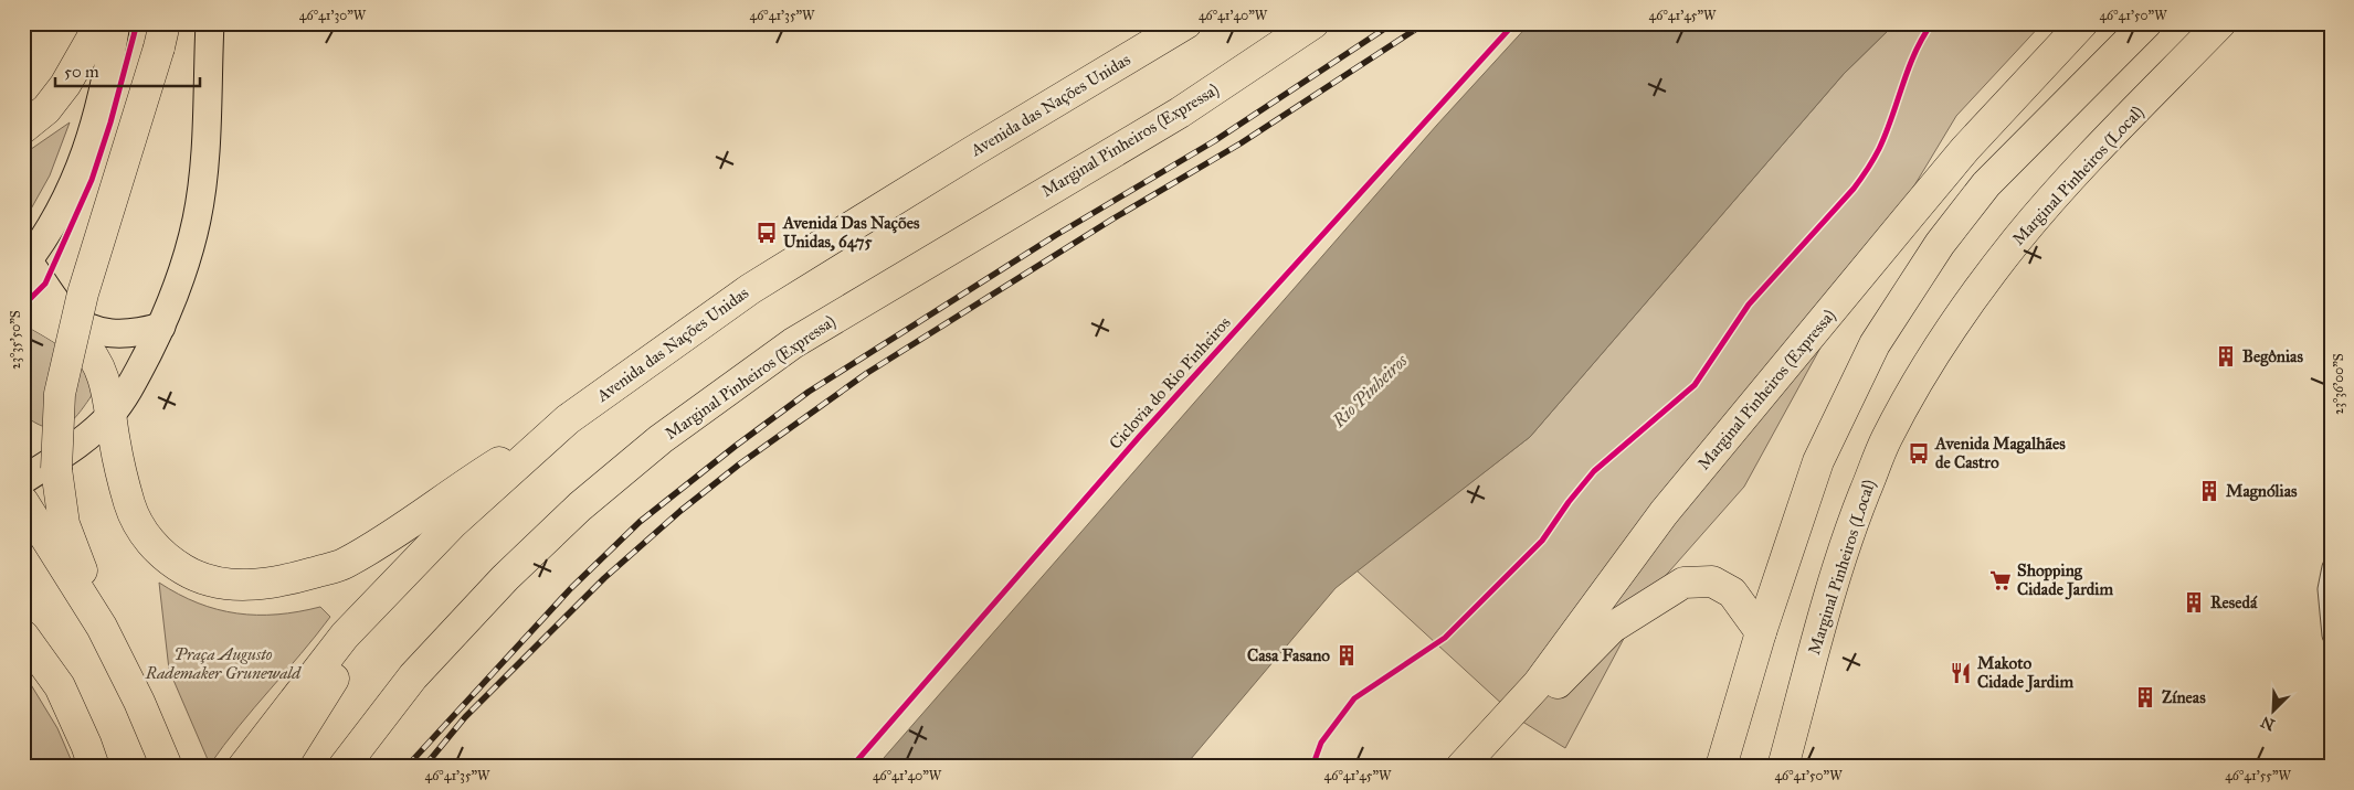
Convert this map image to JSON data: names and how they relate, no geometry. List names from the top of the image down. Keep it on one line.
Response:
{"streets":{"highway":["Avenida das Nações Unidas","Marginal Pinheiros (Expressa)","Marginal Pinheiros (Local)"],"cycle path":["Ciclovia do Rio Pinheiros"]},"water":["Rio Pinheiros"],"parks":["Praça Augusto Rademaker Grunewald"],"places":{"bus stop":["Avenida Das Nações Unidas, 6475","Avenida Magalhães de Castro"],"building":["Begônias","Magnólias","Resedá","Casa Fasano","Zíneas"],"supermarket":["Shopping Cidade Jardim"],"restaurant":["Makoto Cidade Jardim"]},"scale_bar":"50 m","north":"bottom left","coordinates":["46°41'30\"W","46°41'35\"W","46°41'40\"W","46°41'45\"W","46°41'50\"W","23°35'50\"S","23°36'00\"S","46°41'55\"W"]}
